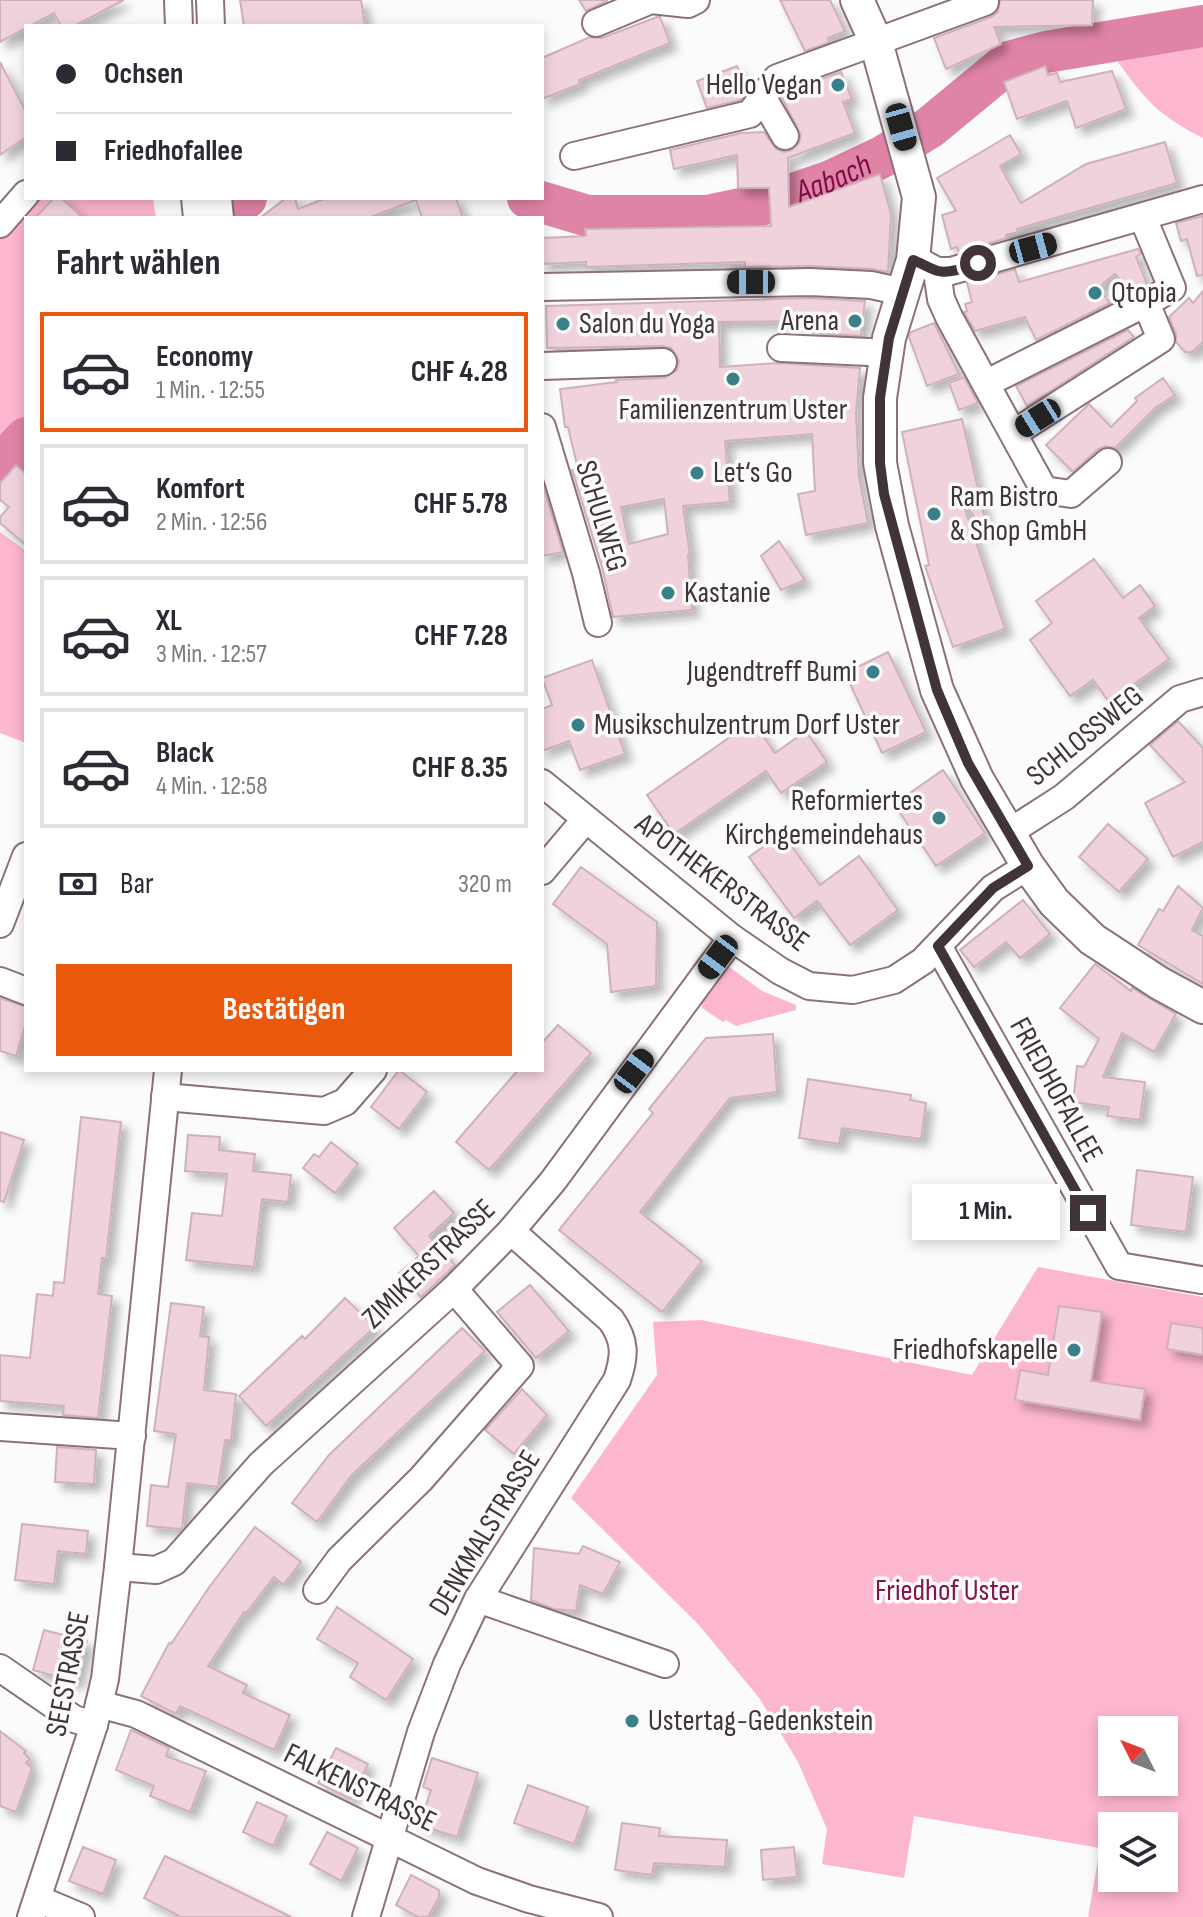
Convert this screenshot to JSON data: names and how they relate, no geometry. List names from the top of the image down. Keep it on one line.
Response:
{"streets":{"street":["SCHULWEG","SCHLOSSWEG","APOTHEKERSTRASSE","FRIEDHOFALLEE","ZIMIKERSTRASSE","DENKMALSTRASSE","SEESTRASSE","FALKENSTRASSE"]},"crossings":[["APOTHEKERSTRASSE","FRIEDHOFALLEE"],["APOTHEKERSTRASSE","ZIMIKERSTRASSE"],["ZIMIKERSTRASSE","DENKMALSTRASSE"],["ZIMIKERSTRASSE","SEESTRASSE"],["DENKMALSTRASSE","FALKENSTRASSE"],["SEESTRASSE","FALKENSTRASSE"]],"water":["Aabach"],"parks":["Friedhof Uster"],"places":["Hello Vegan","Qtopia","Arena","Salon du Yoga","Familienzentrum Uster","Let‘s Go","Ram Bistro & Shop GmbH","Kastanie","Jugendtreff Bumi","Musikschulzentrum Dorf Uster","Reformiertes Kirchgemeindehaus","Friedhofskapelle","Ustertag-Gedenkstein"],"north":"top left","page":{"banner":["Ochsen","Friedhofallee"],"heading":"Fahrt wählen","list":[{"name":"Economy","note":"1 Min. · 12:55","value":"CHF 4.28"},{"name":"Komfort","note":"2 Min. · 12:56","value":"CHF 5.78"},{"name":"XL","note":"3 Min. · 12:57","value":"CHF 7.28"},{"name":"Black","note":"4 Min. · 12:58","value":"CHF 8.35"}],"pay":["Bar","320 m"],"buttons":"Bestätigen","bubble":"1 Min."}}
